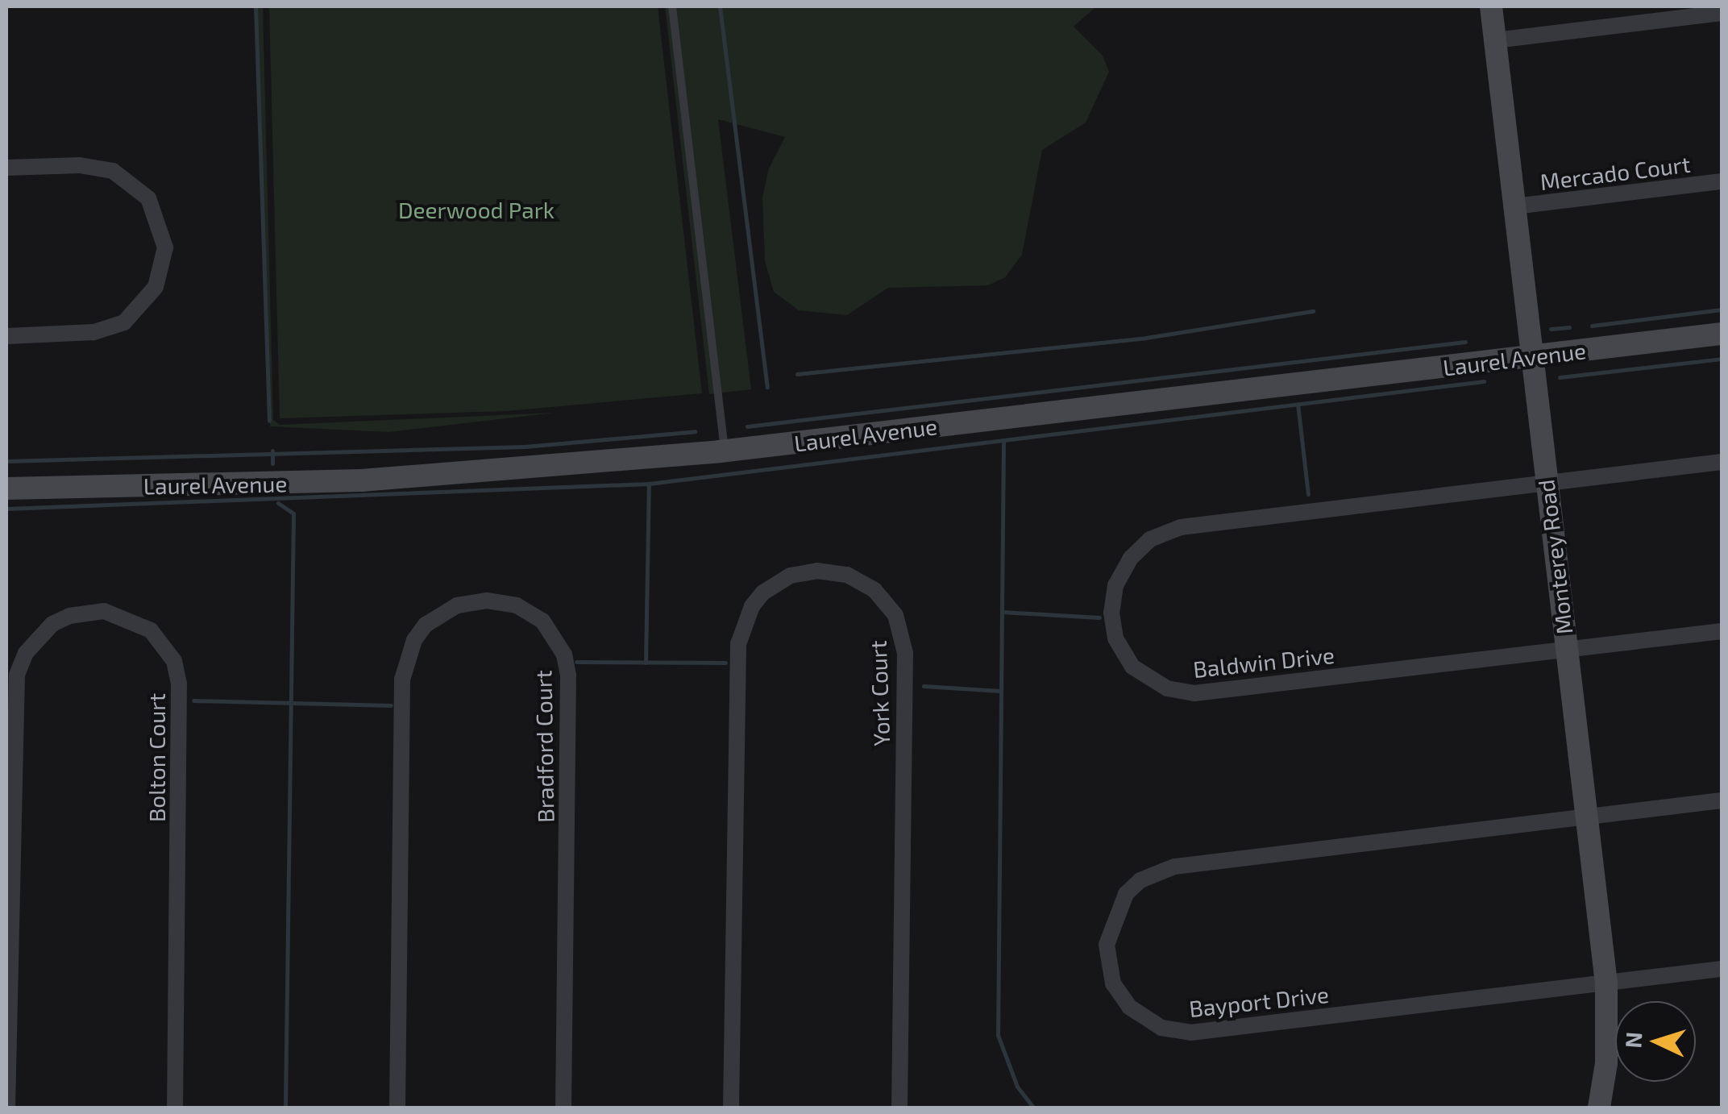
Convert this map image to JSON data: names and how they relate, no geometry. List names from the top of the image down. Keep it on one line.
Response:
{"streets":{"main road":["Laurel Avenue","Monterey Road"],"street":["Mercado Court","Baldwin Drive","York Court","Bradford Court","Bolton Court","Bayport Drive"]},"crossings":[["Mercado Court","Monterey Road"],["Laurel Avenue","Monterey Road"],["Monterey Road","Baldwin Drive"],["Monterey Road","Bayport Drive"]],"parks":["Deerwood Park"],"north":"left"}
